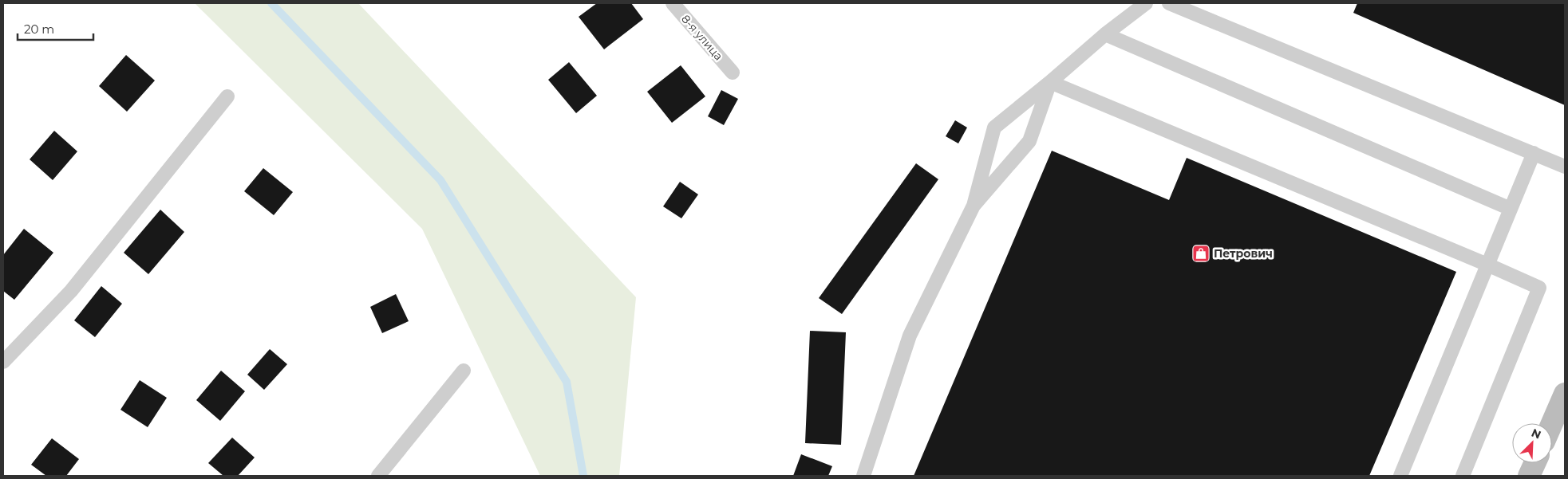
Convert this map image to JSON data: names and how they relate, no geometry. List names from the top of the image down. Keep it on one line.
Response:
{"streets":{"lane":["8-я улица"]},"places":{"shop":["Петрович"]},"scale_bar":"20 m","north":"top right"}
